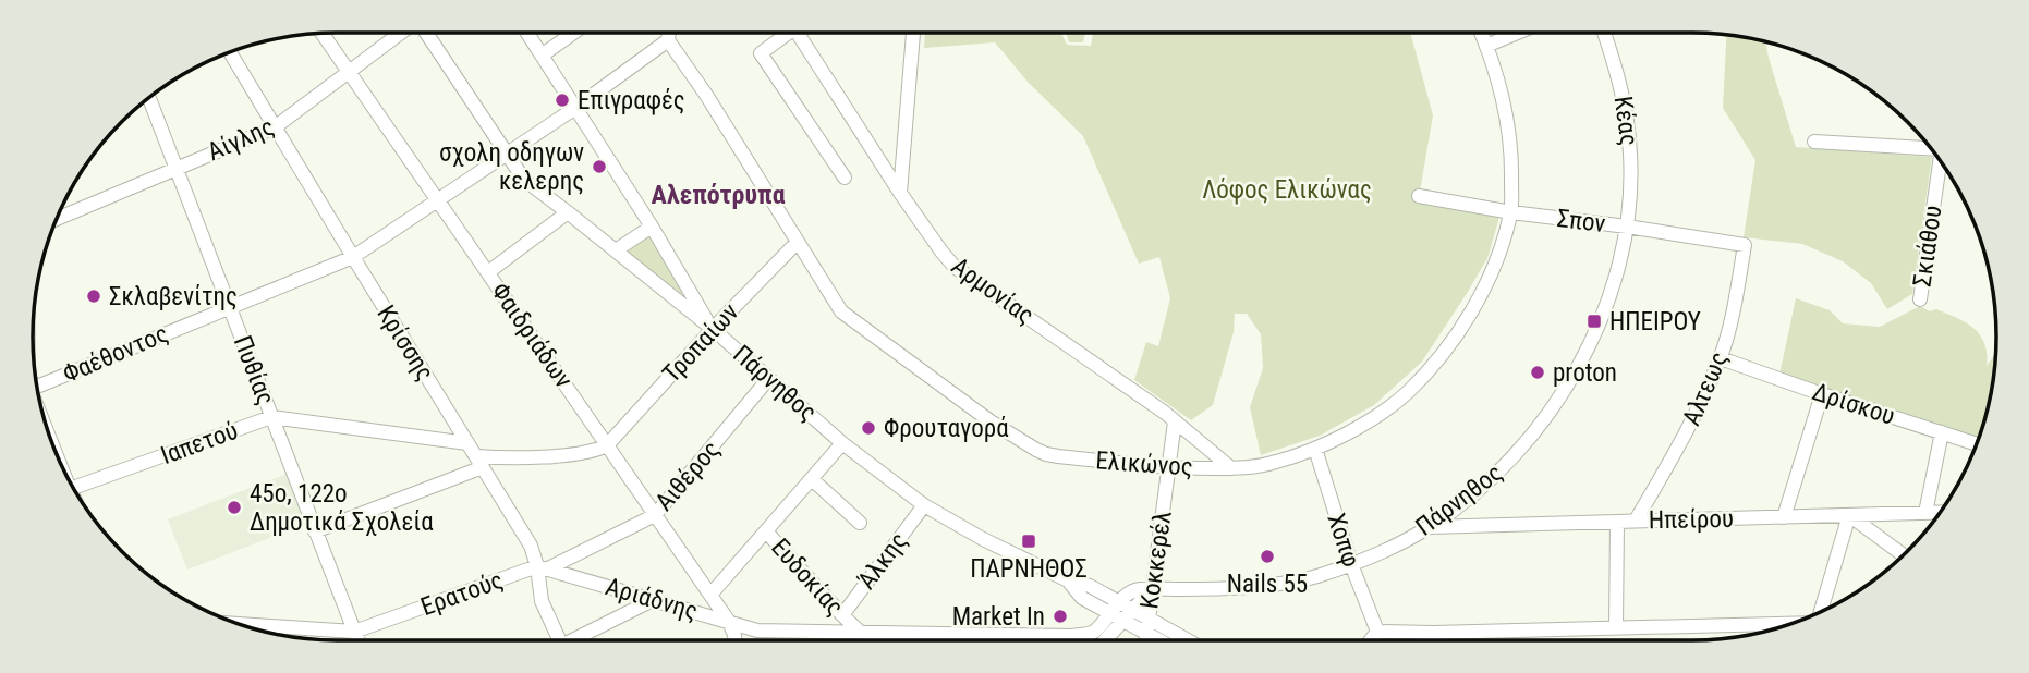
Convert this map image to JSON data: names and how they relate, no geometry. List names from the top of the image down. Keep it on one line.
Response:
{"streets":{"street":["Κέας","Αίγλης","Σπον","Σκιάθου","Αρμονίας","Φαιδριάδων","Κρίσσης","Τροπαίων","Φαέθοντος","Πυθίας","Πάρνηθος","Αλτεως","Δρίσκου","Ιαπετού","Ελικώνος","Αιθέρος","Ηπείρου","Χοπφ","Κοκκερέλ","Άλκης","Ευδοκίας","Ερατούς","Αριάδνης"]},"crossings":[["Κέας","Σπον"],["Κέας","Πάρνηθος"],["Αίγλης","Φαιδριάδων"],["Αίγλης","Κρίσσης"],["Αίγλης","Πυθίας"],["Σπον","Πάρνηθος"],["Σπον","Αλτεως"],["Σπον","Ελικώνος"],["Αρμονίας","Ελικώνος"],["Αρμονίας","Κοκκερέλ"],["Φαιδριάδων","Τροπαίων"],["Φαιδριάδων","Φαέθοντος"],["Φαιδριάδων","Αιθέρος"],["Φαιδριάδων","Αριάδνης"],["Κρίσσης","Φαέθοντος"],["Κρίσσης","Ιαπετού"],["Κρίσσης","Αιθέρος"],["Κρίσσης","Ερατούς"],["Κρίσσης","Αριάδνης"],["Τροπαίων","Πάρνηθος"],["Τροπαίων","Ελικώνος"],["Φαέθοντος","Πυθίας"],["Φαέθοντος","Πάρνηθος"],["Φαέθοντος","Ελικώνος"],["Πυθίας","Ιαπετού"],["Πυθίας","Ερατούς"],["Πάρνηθος","Αιθέρος"],["Πάρνηθος","Ηπείρου"],["Πάρνηθος","Χοπφ"],["Πάρνηθος","Κοκκερέλ"],["Πάρνηθος","Άλκης"],["Αλτεως","Δρίσκου"],["Αλτεως","Ηπείρου"],["Ελικώνος","Χοπφ"],["Ελικώνος","Κοκκερέλ"],["Αιθέρος","Ερατούς"],["Αιθέρος","Αριάδνης"],["Άλκης","Ευδοκίας"],["Ευδοκίας","Αριάδνης"],["Ερατούς","Αριάδνης"]],"districts":["Αλεπότρυπα"],"parks":["Λόφος Ελικώνας"],"places":{"other":["Επιγραφές","σχολη οδηγων κελερης","Σκλαβενίτης","proton","Φρουταγορά","45ο, 122ο Δημοτικά Σχολεία","Nails 55","Market In"],"transit":["ΗΠΕΙΡΟΥ","ΠΑΡΝΗΘΟΣ"]}}
